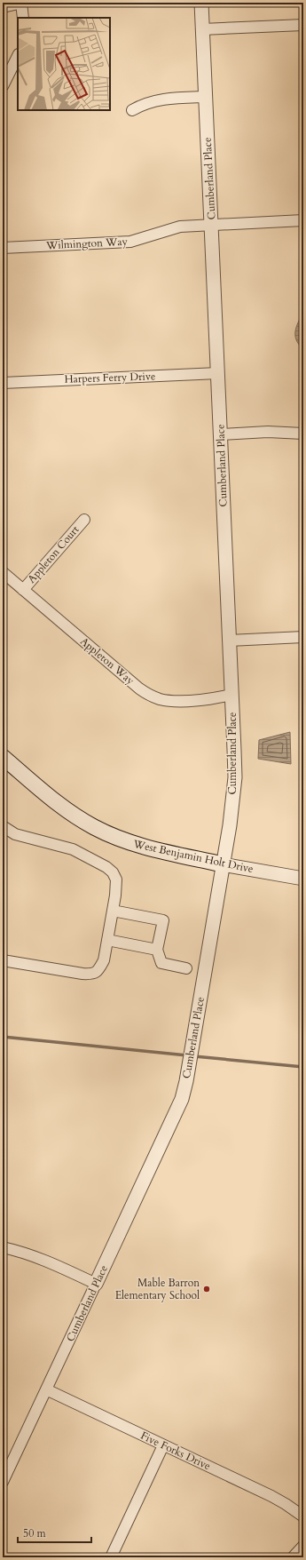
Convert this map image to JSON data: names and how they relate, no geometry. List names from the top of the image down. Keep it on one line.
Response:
{"streets":{"main road":["West Benjamin Holt Drive"],"street":["Cumberland Place","Wilmington Way","Harpers Ferry Drive","Appleton Court","Appleton Way","Five Forks Drive"]},"crossings":[["Cumberland Place","Wilmington Way"],["Cumberland Place","Harpers Ferry Drive"],["Cumberland Place","Appleton Way"],["Cumberland Place","West Benjamin Holt Drive"],["Cumberland Place","Five Forks Drive"],["Appleton Court","Appleton Way"]],"places":["Mable Barron Elementary School"],"scale_bar":"50 m"}
